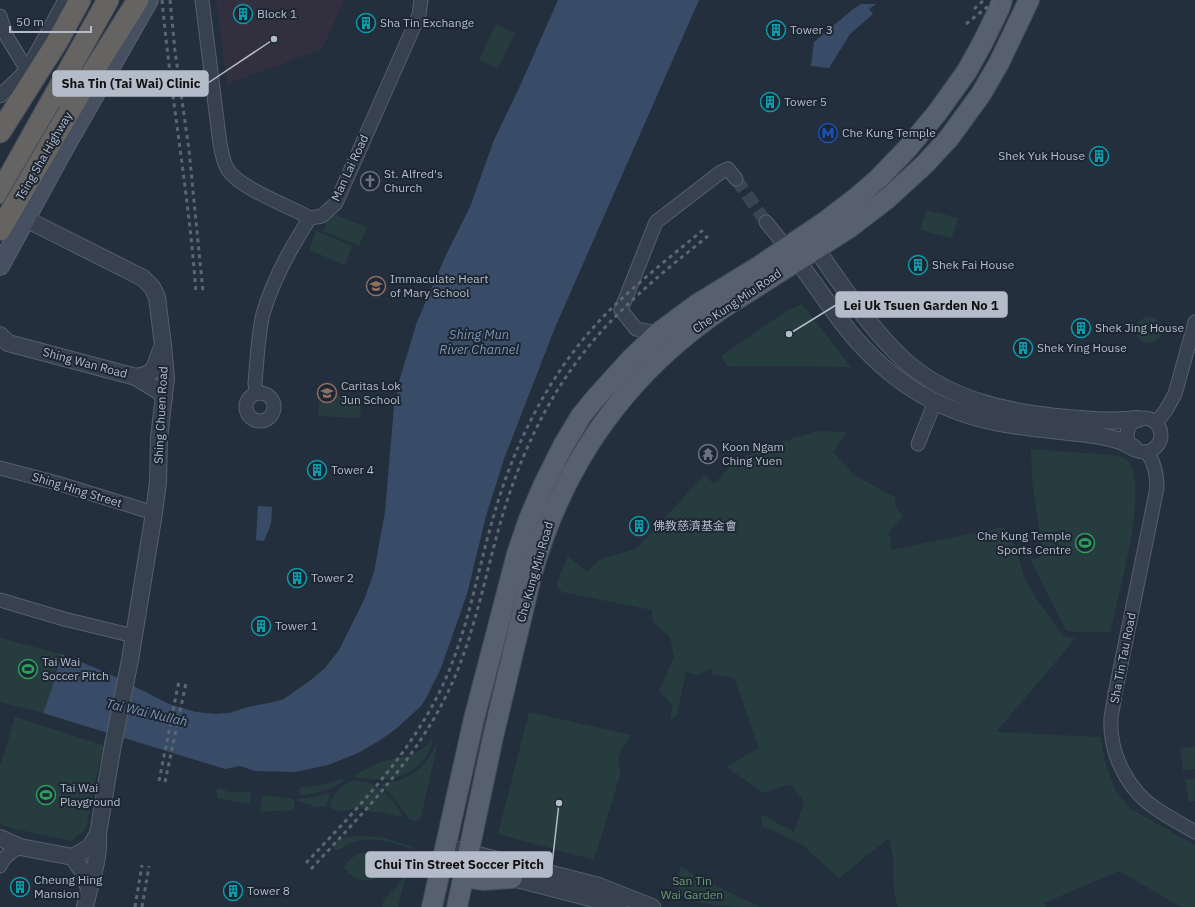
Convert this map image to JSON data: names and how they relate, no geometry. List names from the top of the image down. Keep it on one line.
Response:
{"streets":{"highway":["Tsing Sha Highway"],"main road":["Che Kung Miu Road"],"street":["Man Lai Road","Shing Wan Road","Shing Chuen Road","Shing Hing Street","Sha Tin Tau Road"]},"crossings":[["Shing Wan Road","Shing Chuen Road"],["Shing Chuen Road","Shing Hing Street"]],"water":["Shing Mun River Channel","Tai Wai Nullah"],"parks":["San Tin Wai Garden"],"places":{"building":["Block 1","Sha Tin Exchange","Tower 3","Tower 5","Shek Yuk House","Shek Fai House","Shek Jing House","Shek Ying House","Tower 4","佛教慈濟基金會","Tower 2","Tower 1","Cheung Hing Mansion","Tower 8"],"other":["Sha Tin (Tai Wai) Clinic","Lei Uk Tsuen Garden No 1","Chui Tin Street Soccer Pitch"],"metro station":["Che Kung Temple"],"church":["St. Alfred's Church"],"school or university":["Immaculate Heart of Mary School","Caritas Lok Jun School"],"temple":["Koon Ngam Ching Yuen"],"sports":["Che Kung Temple Sports Centre","Tai Wai Soccer Pitch","Tai Wai Playground"]},"scale_bar":"50 m"}
